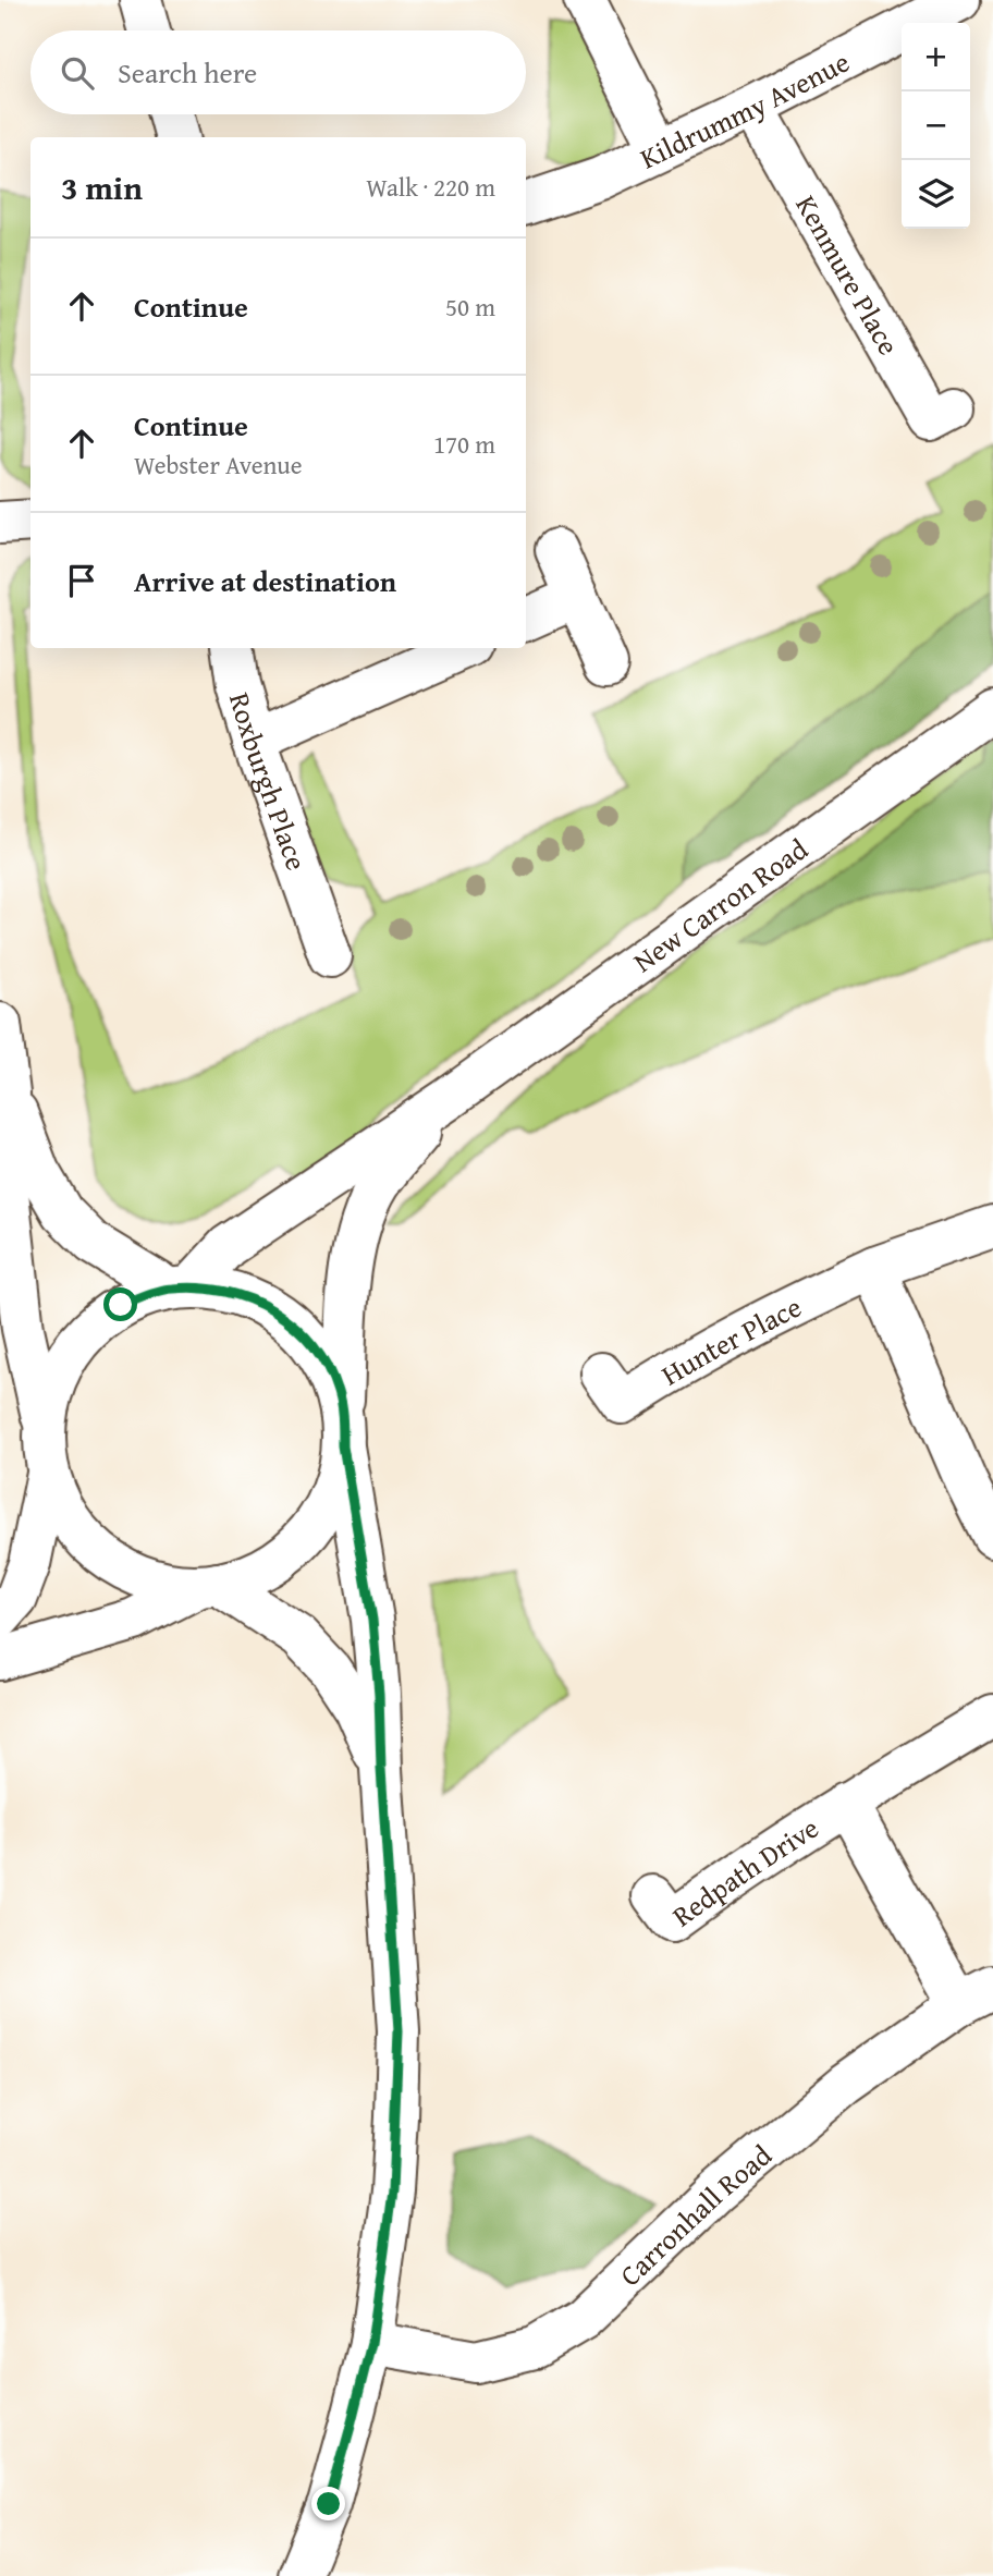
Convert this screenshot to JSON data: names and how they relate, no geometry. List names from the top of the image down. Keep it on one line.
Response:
{"streets":{"street":["Kildrummy Avenue","Kenmure Place","Roxburgh Place","New Carron Road","Hunter Place","Redpath Drive","Carronhall Road"]},"crossings":[["Kildrummy Avenue","Kenmure Place"],["Redpath Drive","Carronhall Road"]],"page":{"map_buttons":["+","−"],"search":"Search here","heading":["3 min","Walk · 220 m"],"list":[["Continue","50 m"],["Continue","Webster Avenue","170 m"],"Arrive at destination"]}}
